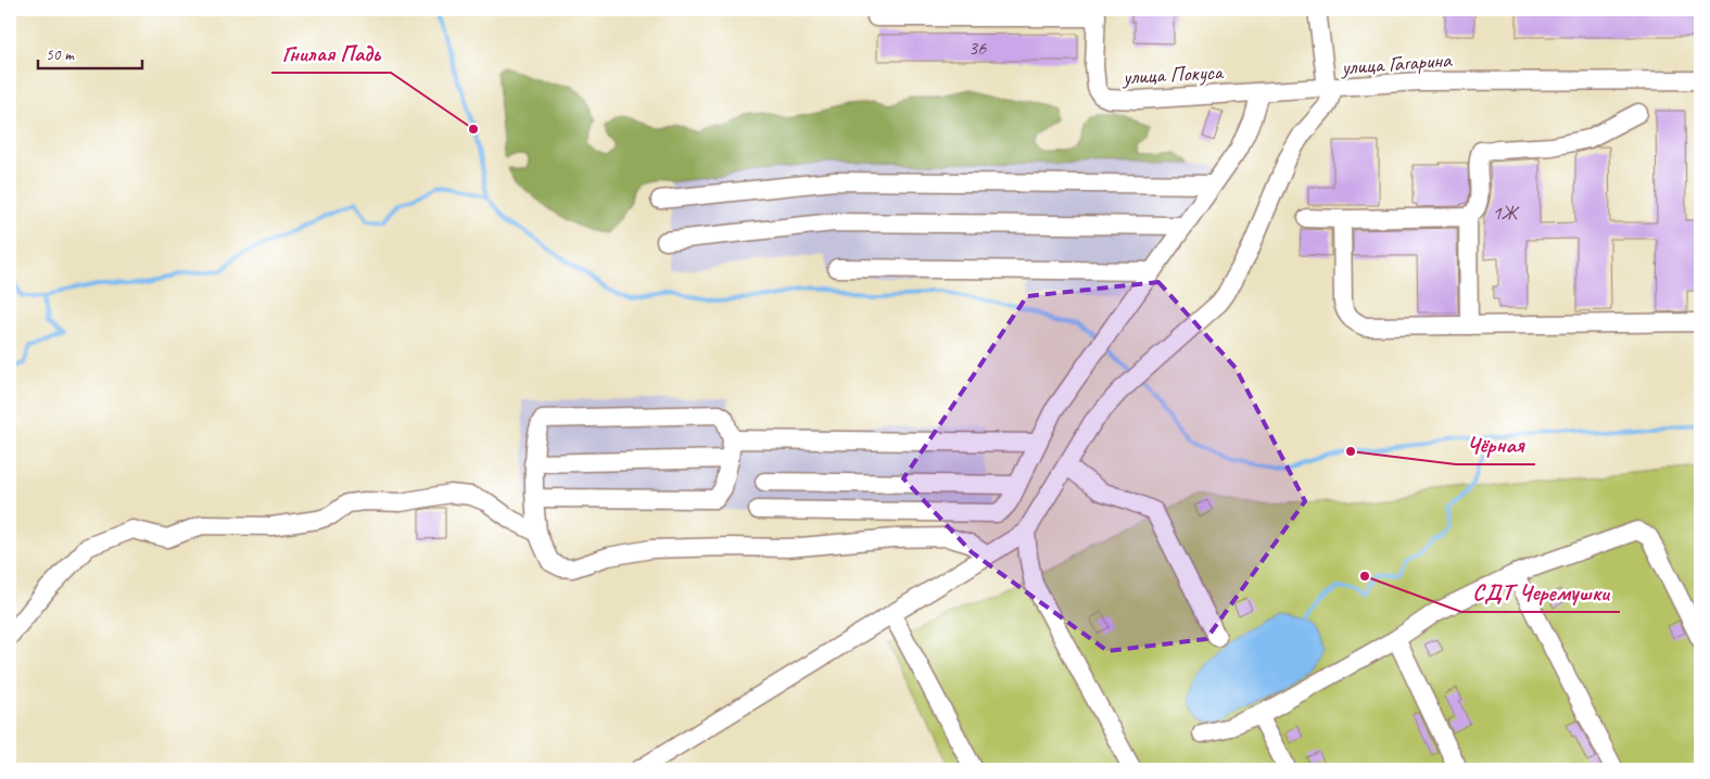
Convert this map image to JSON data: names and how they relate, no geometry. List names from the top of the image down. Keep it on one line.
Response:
{"streets":{"street":["улица Гагарина","улица Покуса"]},"crossings":[["улица Гагарина","улица Покуса"]],"places":["Гнилая Падь","Чёрная","СДТ Черемушки"],"house_numbers":["36","1Ж"],"scale_bar":"50 m"}
